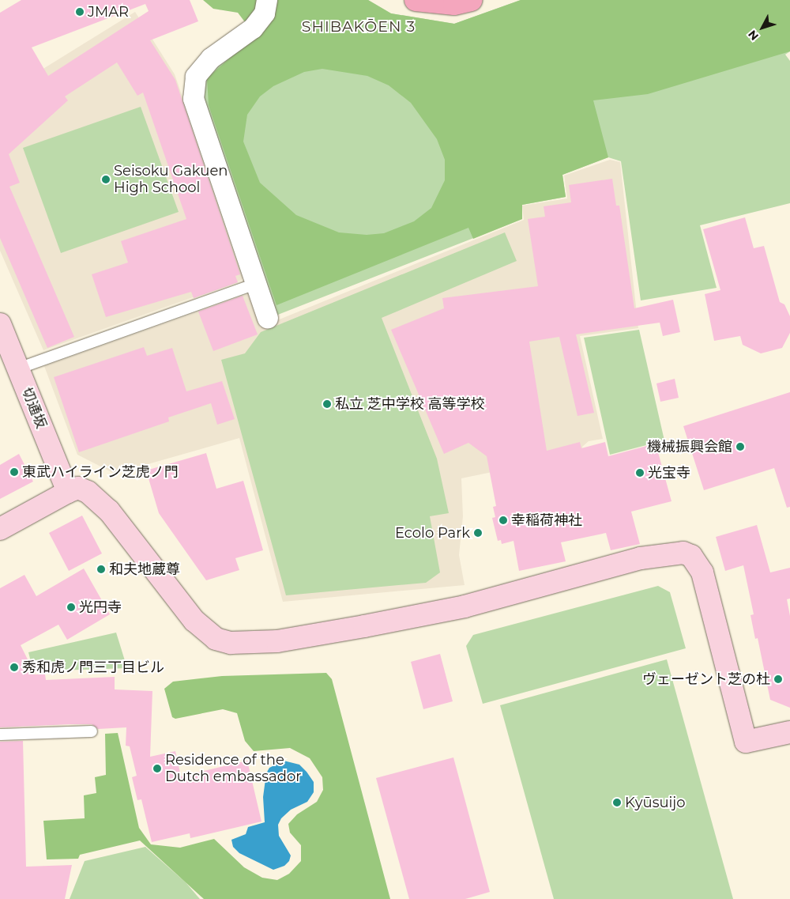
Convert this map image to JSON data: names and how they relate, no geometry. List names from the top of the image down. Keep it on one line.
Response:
{"streets":{"street":["切通坂"]},"districts":["SHIBAKŌEN 3"],"places":["JMAR","Seisoku Gakuen High School","私立 芝中学校 高等学校","機械振興会館","東武ハイライン芝虎ノ門","光宝寺","幸稲荷神社","Ecolo Park","和夫地蔵尊","光円寺","秀和虎ノ門三丁目ビル","ヴェーゼント芝の杜","Residence of the Dutch embassador","Kyūsuijo"],"north":"bottom left"}
